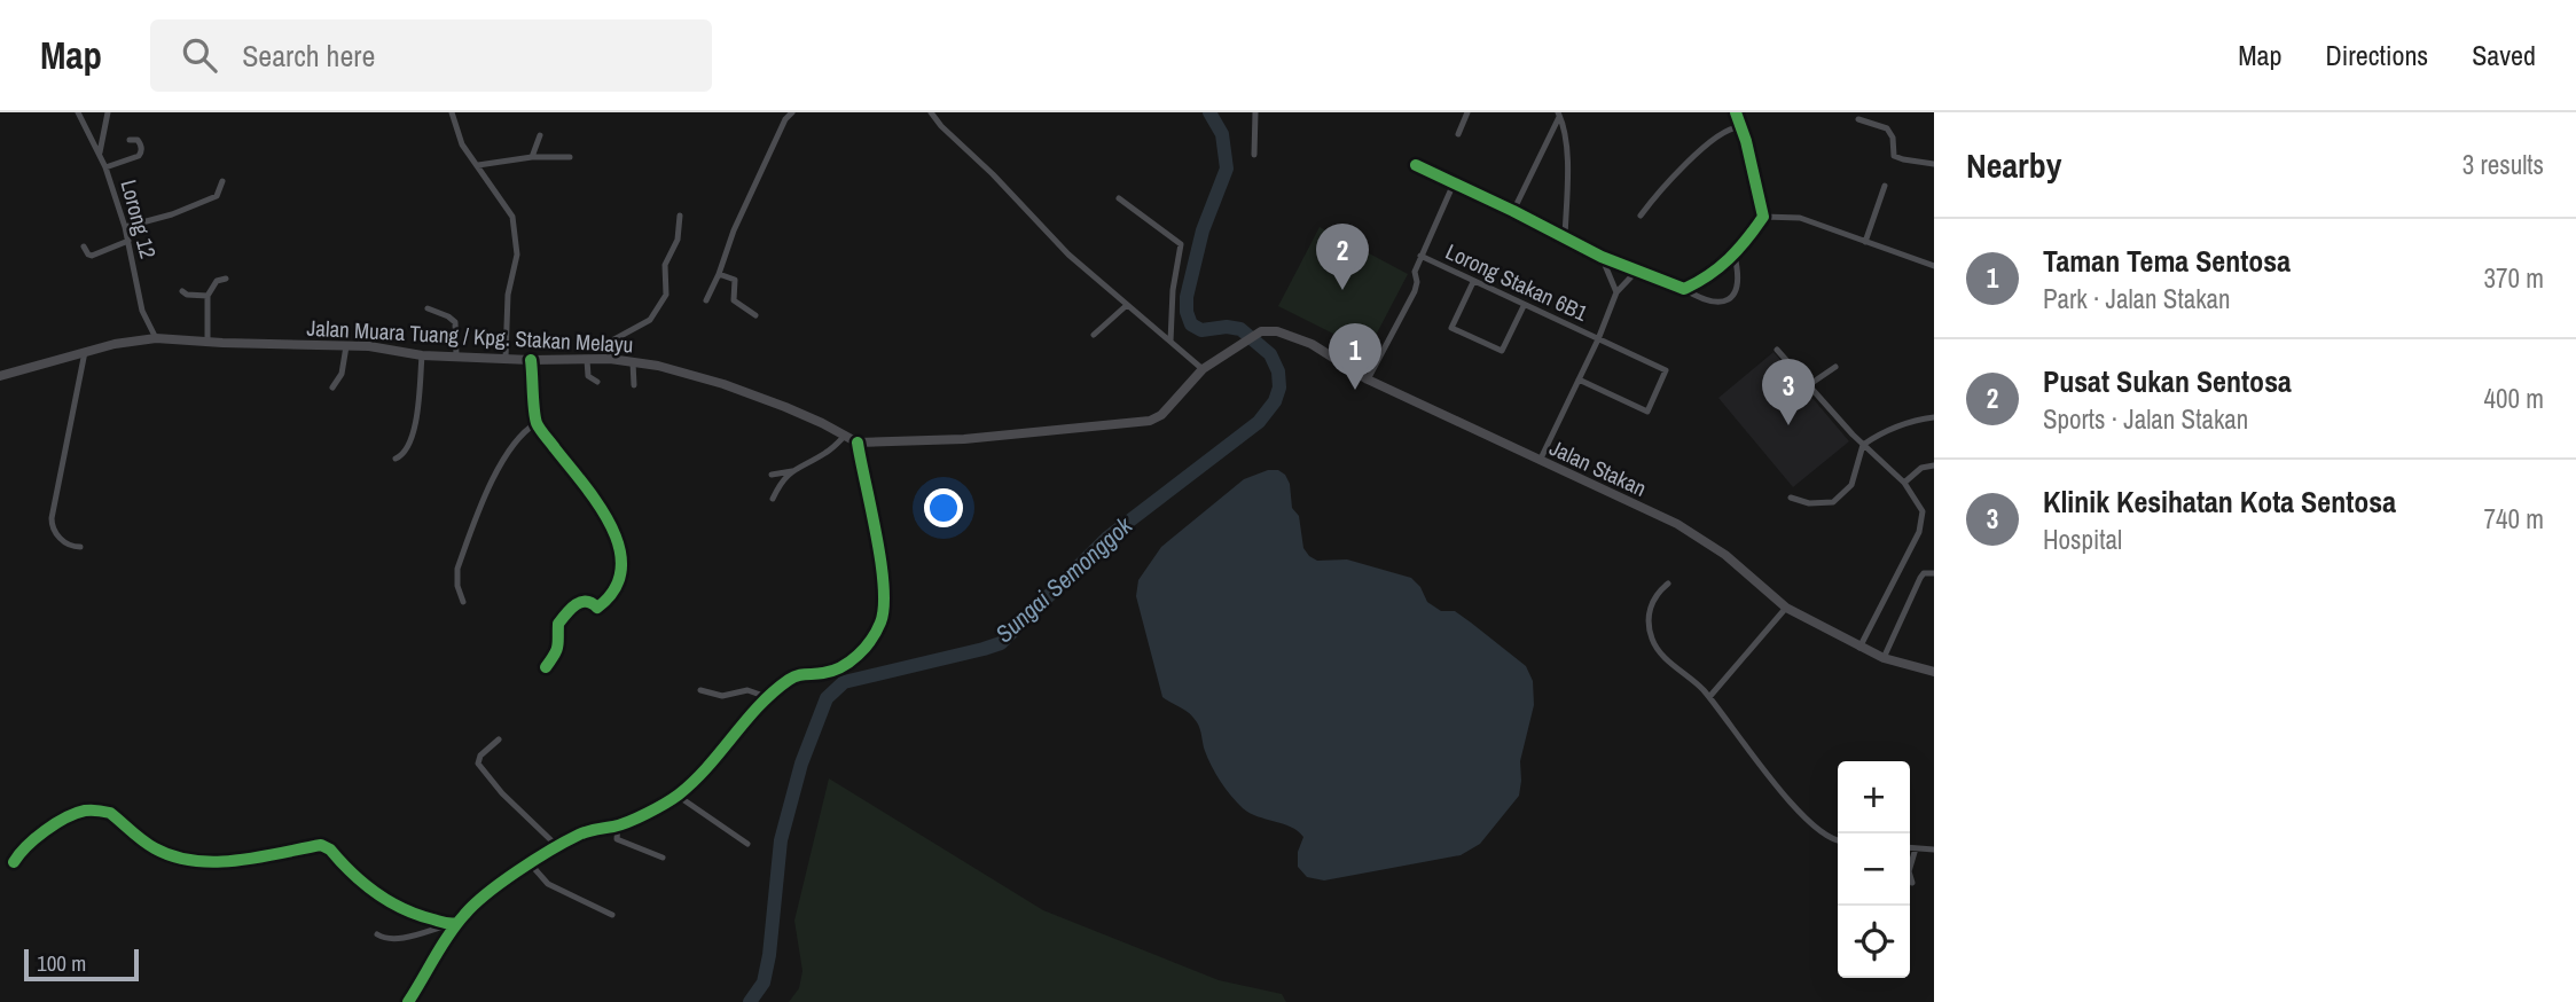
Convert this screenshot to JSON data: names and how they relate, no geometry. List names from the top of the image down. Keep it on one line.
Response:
{"streets":{"main road":["Jalan Muara Tuang / Kpg. Stakan Melayu","Jalan Stakan"],"street":["Lorong 12","Lorong Stakan 6B1"]},"crossings":[["Lorong 12","Jalan Muara Tuang / Kpg. Stakan Melayu"]],"water":["Sungai Semonggok"],"scale_bar":"100 m","page":{"header":"Map","search":"Search here","nav":["Map","Directions","Saved"],"heading":["Nearby","3 results"],"list":[{"mark":"1","name":"Taman Tema Sentosa","note":"Park · Jalan Stakan","value":"370 m"},{"mark":"2","name":"Pusat Sukan Sentosa","note":"Sports · Jalan Stakan","value":"400 m"},{"mark":"3","name":"Klinik Kesihatan Kota Sentosa","note":"Hospital","value":"740 m"}],"pins":["2","1","3"],"map_buttons":["+","−"],"scale":"100 m"}}
